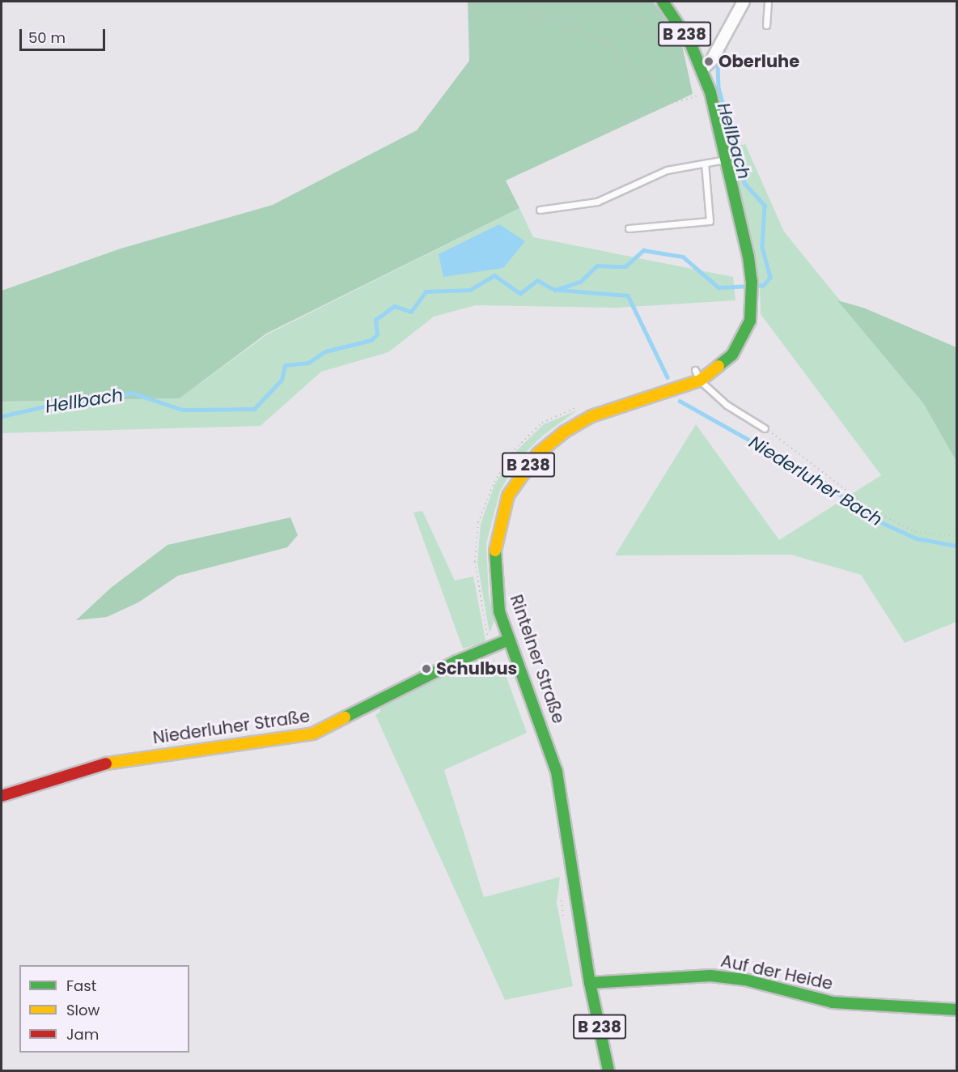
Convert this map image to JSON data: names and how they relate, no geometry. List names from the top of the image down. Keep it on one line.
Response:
{"streets":{"main road":["B 238","Rintelner Straße","Niederluher Straße","Auf der Heide"]},"crossings":[["Rintelner Straße","Niederluher Straße"],["Rintelner Straße","Auf der Heide"]],"water":["Hellbach","Niederluher Bach"],"places":["Oberluhe","Schulbus"],"legend":["Fast","Slow","Jam"],"scale_bar":"50 m"}
